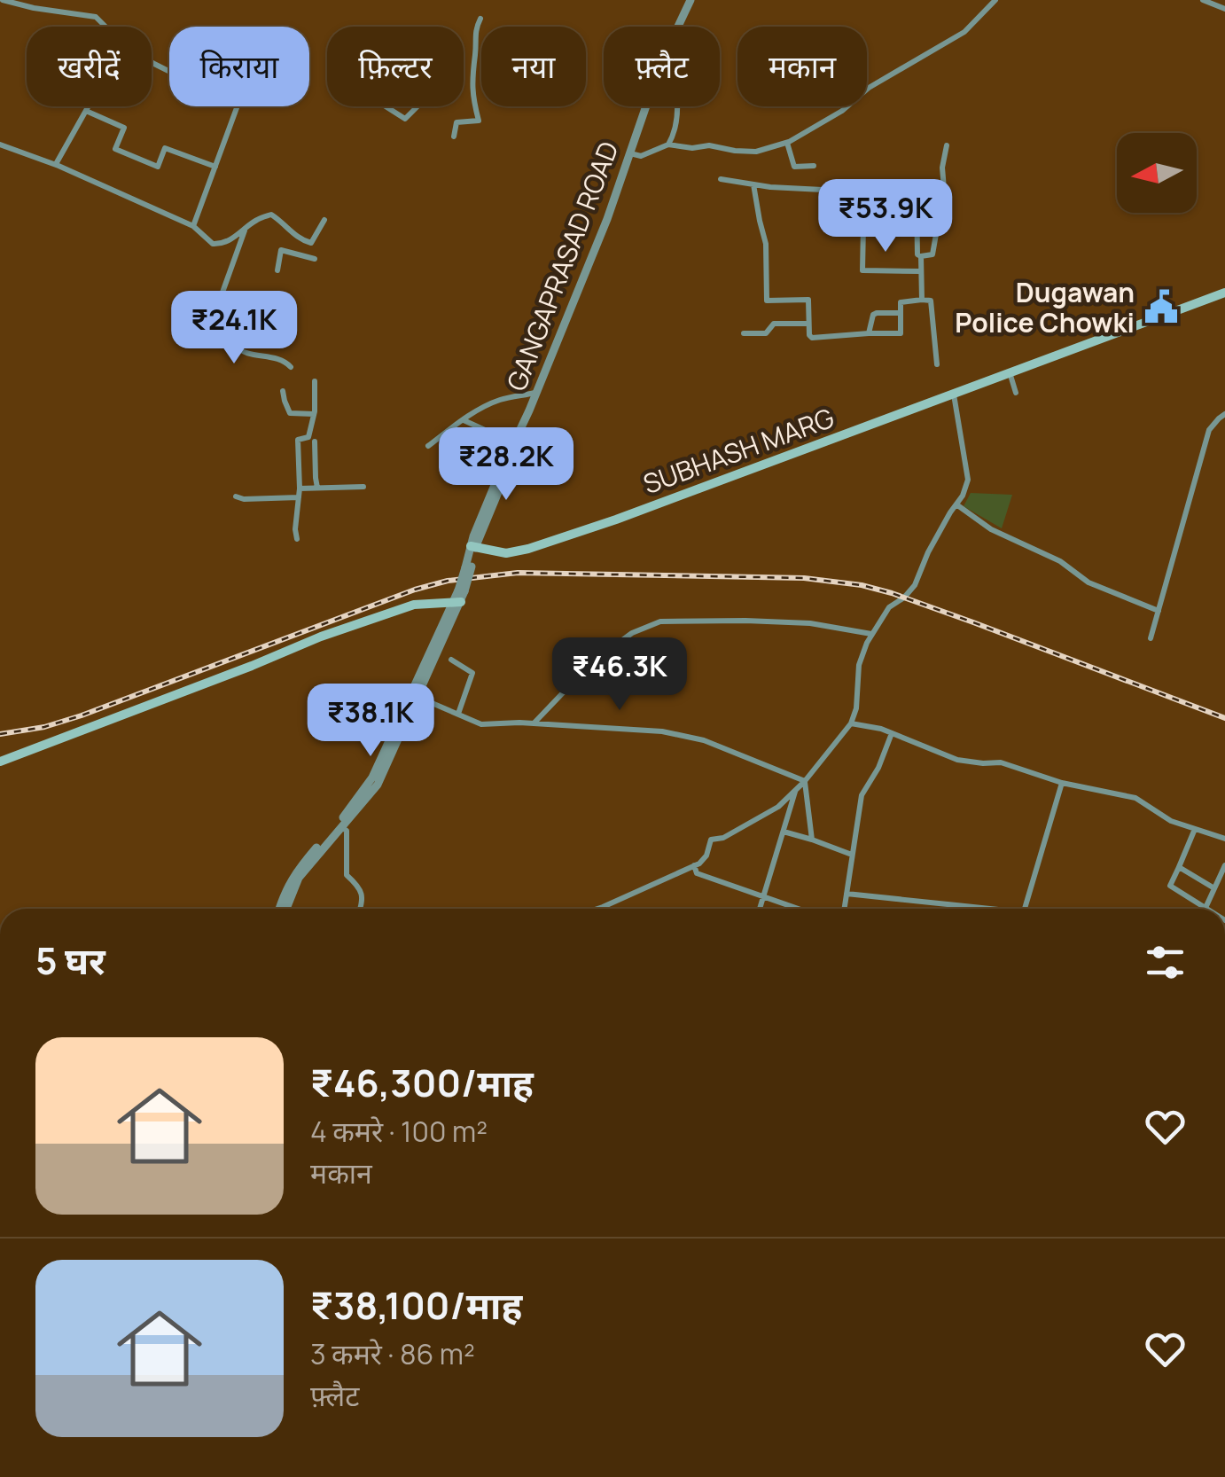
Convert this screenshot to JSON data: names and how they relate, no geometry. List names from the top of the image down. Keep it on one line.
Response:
{"streets":{"main road":["SUBHASH MARG"],"street":["GANGAPRASAD ROAD"]},"crossings":[["GANGAPRASAD ROAD","SUBHASH MARG"]],"places":{"public building":["Dugawan Police Chowki"]},"north":"left","page":{"chip":["खरीदें","किराया","फ़िल्टर","नया","फ़्लैट","मकान"],"price":["₹53.9K","₹24.1K","₹28.2K","₹46.3K","₹38.1K"],"heading":"5 घर","list":[{"name":"₹46,300/माह","note":"4 कमरे · 100 m² · मकान"},{"name":"₹38,100/माह","note":"3 कमरे · 86 m² · फ़्लैट"}]}}
